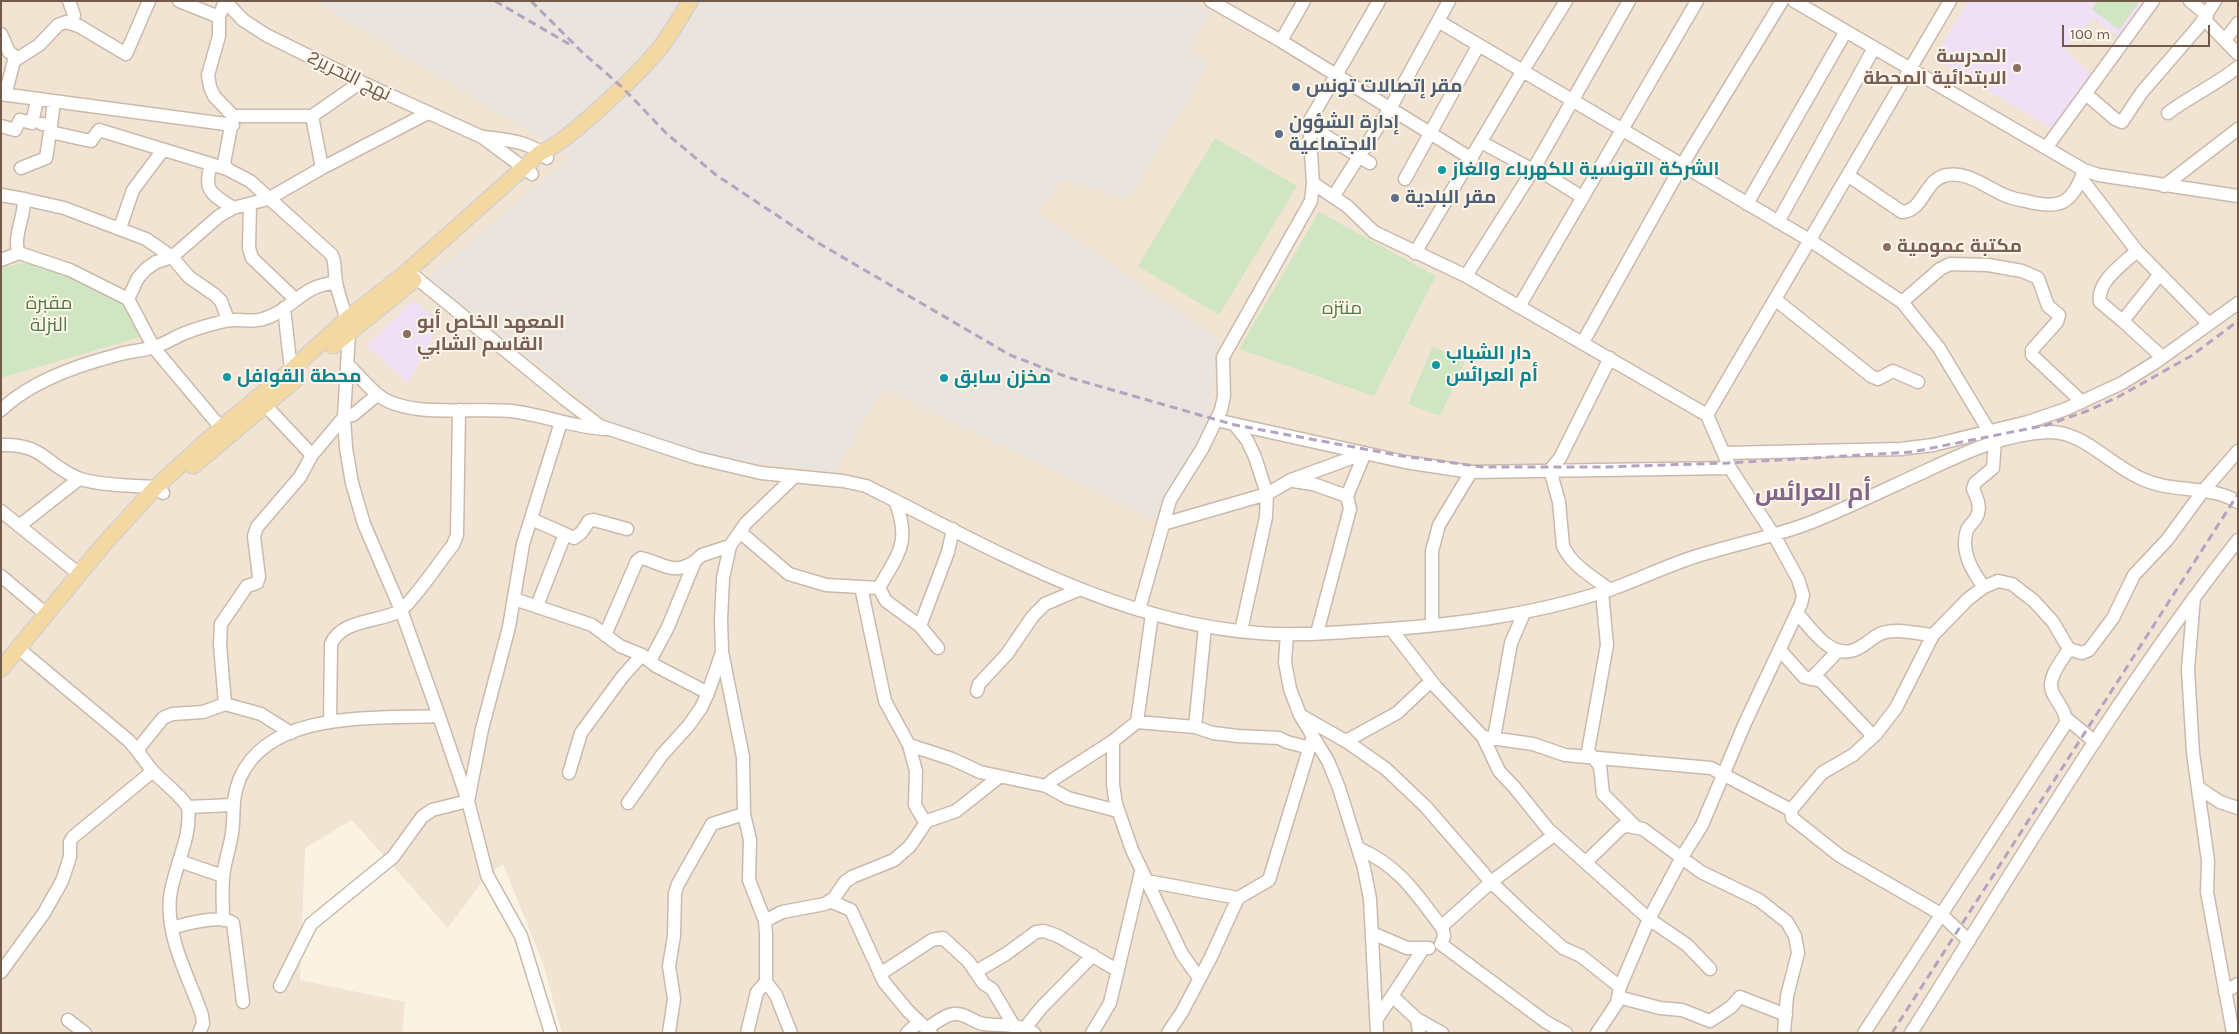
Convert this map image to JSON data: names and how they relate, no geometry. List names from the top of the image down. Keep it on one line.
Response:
{"streets":{"street":["نهج التحرير2"]},"districts":["أم العرائس"],"parks":["مقبرة النزلة","منتزه"],"places":["المدرسة الابتدائية المحطة","مقر إتصالات تونس","إدارة الشؤون الاجتماعية","الشركة التونسية للكهرباء والغاز","مقر البلدية","مكتبة عمومية","المعهد الخاص أبو القاسم الشابي","دار الشباب أم العرائس","محطة القوافل","مخزن سابق"],"scale_bar":"100 m"}
